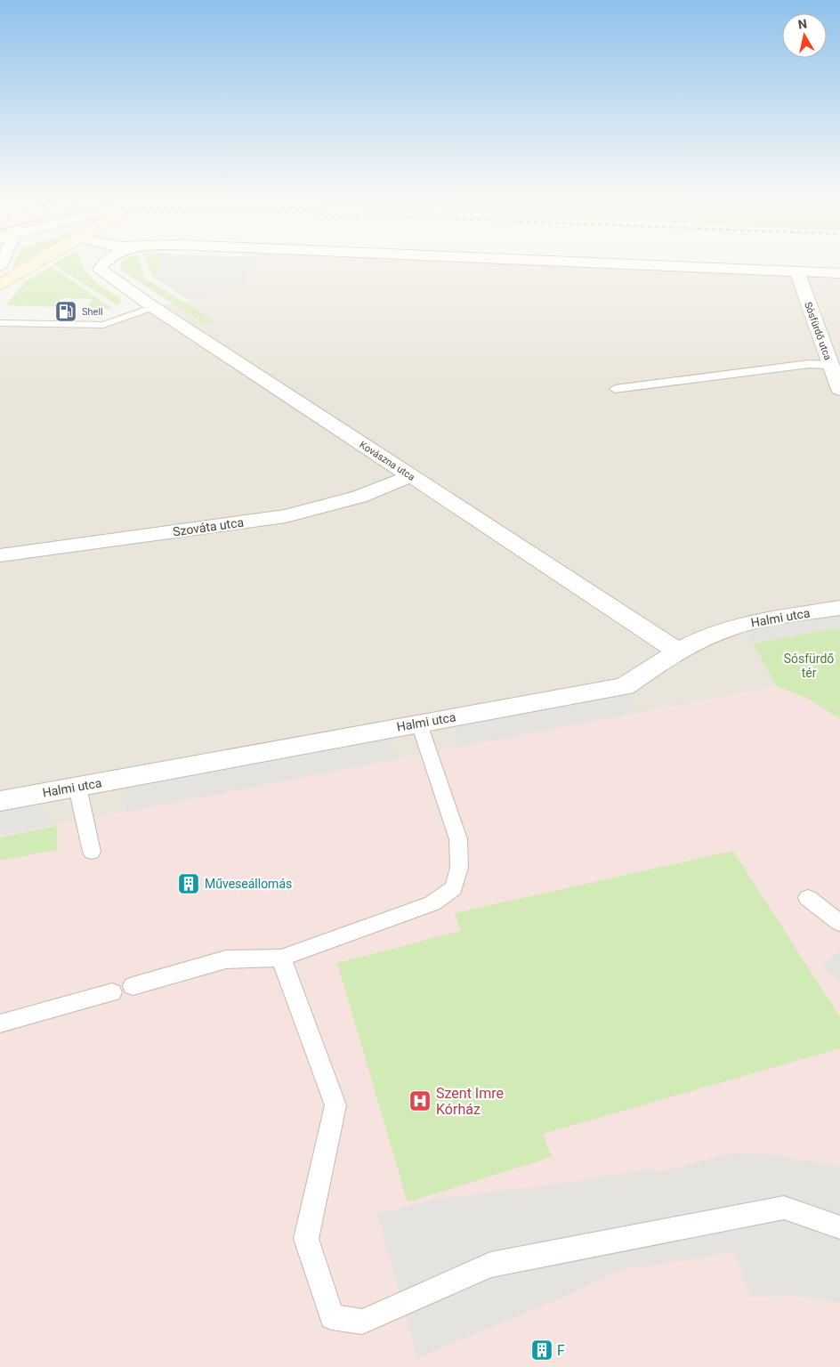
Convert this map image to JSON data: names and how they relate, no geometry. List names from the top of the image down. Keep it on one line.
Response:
{"streets":{"street":["Sósfürdő utca","Kovászna utca","Szováta utca","Halmi utca"]},"crossings":[["Kovászna utca","Szováta utca"],["Kovászna utca","Halmi utca"]],"parks":["Sósfürdő tér"],"places":{"fuel station":["Shell"],"building":["Műveseállomás","F"],"hospital":["Szent Imre Kórház"]},"north":"top"}
